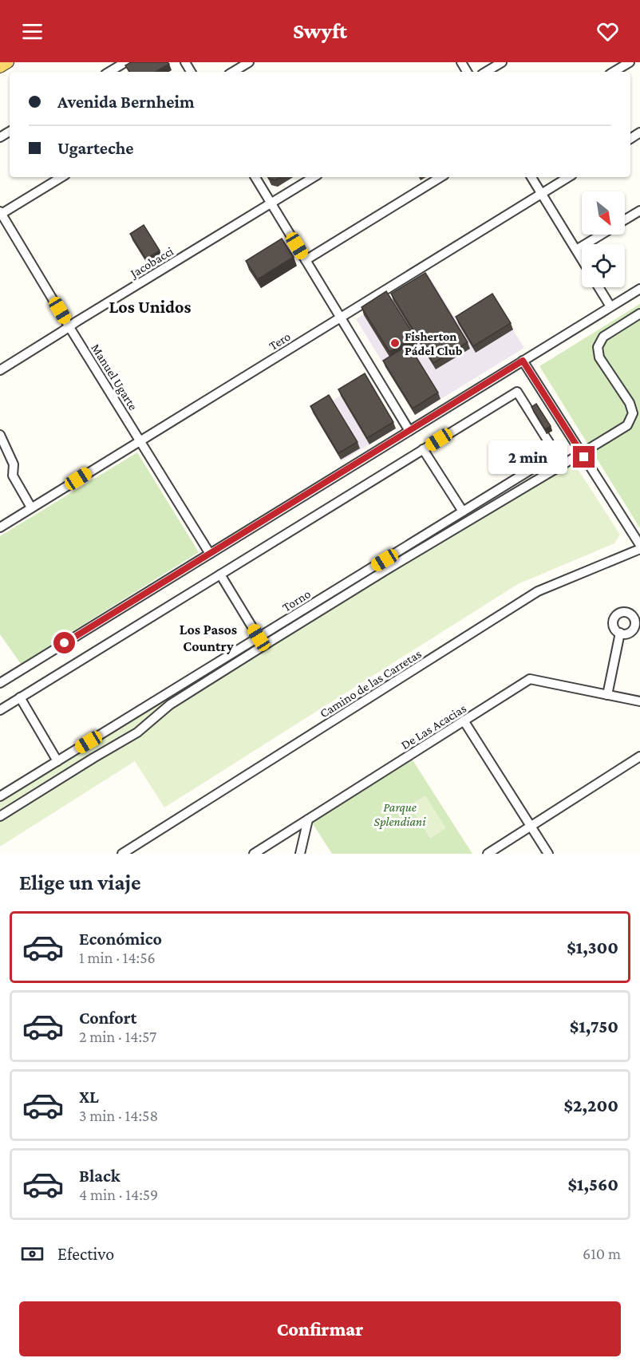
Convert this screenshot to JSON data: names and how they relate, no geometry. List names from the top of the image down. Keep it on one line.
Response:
{"streets":{"street":["Jacobacci","Tero","Manuel Ugarte","Torno","Camino de las Carretas","De Las Acacias"]},"crossings":[["Jacobacci","Manuel Ugarte"],["Tero","Manuel Ugarte"]],"districts":["Los Unidos","Los Pasos Country"],"parks":["Parque Splendiani"],"places":["Fisherton Pádel Club"],"north":"bottom right","page":{"header":"Swyft","banner":["Avenida Bernheim","Ugarteche"],"bubble":"2 min","heading":"Elige un viaje","list":[{"name":"Económico","note":"1 min · 14:56","value":"$1,300"},{"name":"Confort","note":"2 min · 14:57","value":"$1,750"},{"name":"XL","note":"3 min · 14:58","value":"$2,200"},{"name":"Black","note":"4 min · 14:59","value":"$1,560"}],"pay":["Efectivo","610 m"],"buttons":"Confirmar"}}
